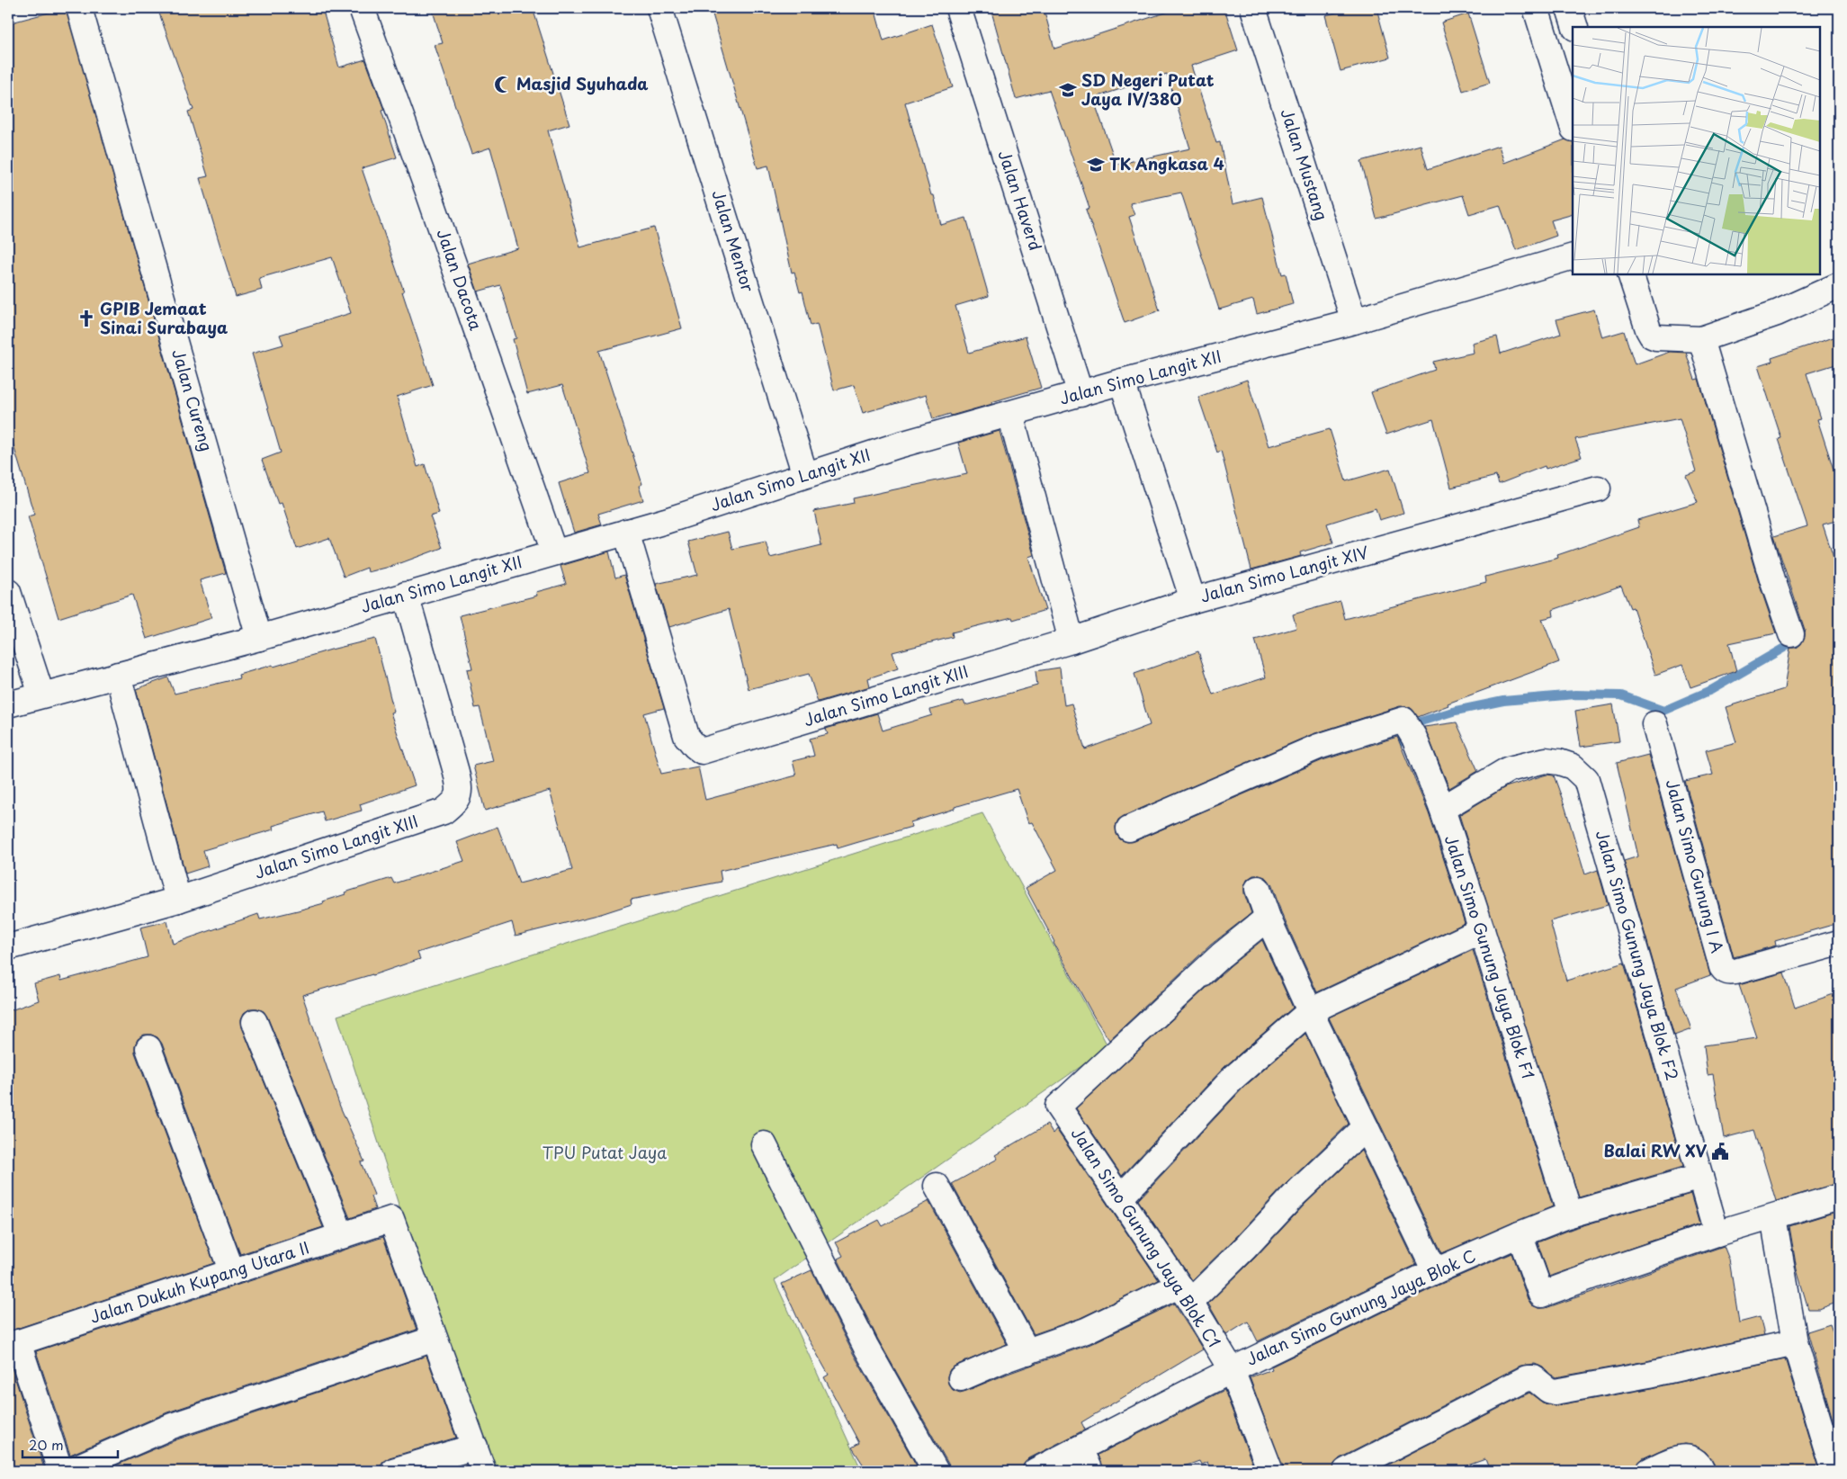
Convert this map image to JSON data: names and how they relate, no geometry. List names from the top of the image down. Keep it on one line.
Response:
{"streets":{"street":["Jalan Mustang","Jalan Haverd","Jalan Mentor","Jalan Dacota","Jalan Simo Langit XII","Jalan Cureng","Jalan Simo Langit XIV","Jalan Simo Langit XIII","Jalan Simo Gunung I A","Jalan Simo Gunung Jaya Blok F2","Jalan Simo Gunung Jaya Blok F1","Jalan Simo Gunung Jaya Blok C1","Jalan Dukuh Kupang Utara II","Jalan Simo Gunung Jaya Blok C"]},"crossings":[["Jalan Mustang","Jalan Simo Langit XII"],["Jalan Haverd","Jalan Simo Langit XII"],["Jalan Mentor","Jalan Simo Langit XII"],["Jalan Dacota","Jalan Simo Langit XII"],["Jalan Simo Langit XII","Jalan Cureng"],["Jalan Simo Langit XII","Jalan Simo Langit XIV"],["Jalan Simo Langit XII","Jalan Simo Langit XIII"],["Jalan Simo Gunung Jaya Blok F2","Jalan Simo Gunung Jaya Blok F1"],["Jalan Simo Gunung Jaya Blok F2","Jalan Simo Gunung Jaya Blok C"],["Jalan Simo Gunung Jaya Blok F1","Jalan Simo Gunung Jaya Blok C"],["Jalan Simo Gunung Jaya Blok C1","Jalan Simo Gunung Jaya Blok C"]],"parks":["TPU Putat Jaya"],"places":{"mosque":["Masjid Syuhada"],"school or university":["SD Negeri Putat Jaya IV/380","TK Angkasa 4"],"church":["GPIB Jemaat Sinai Surabaya"],"public building":["Balai RW XV"]},"scale_bar":"20 m"}
